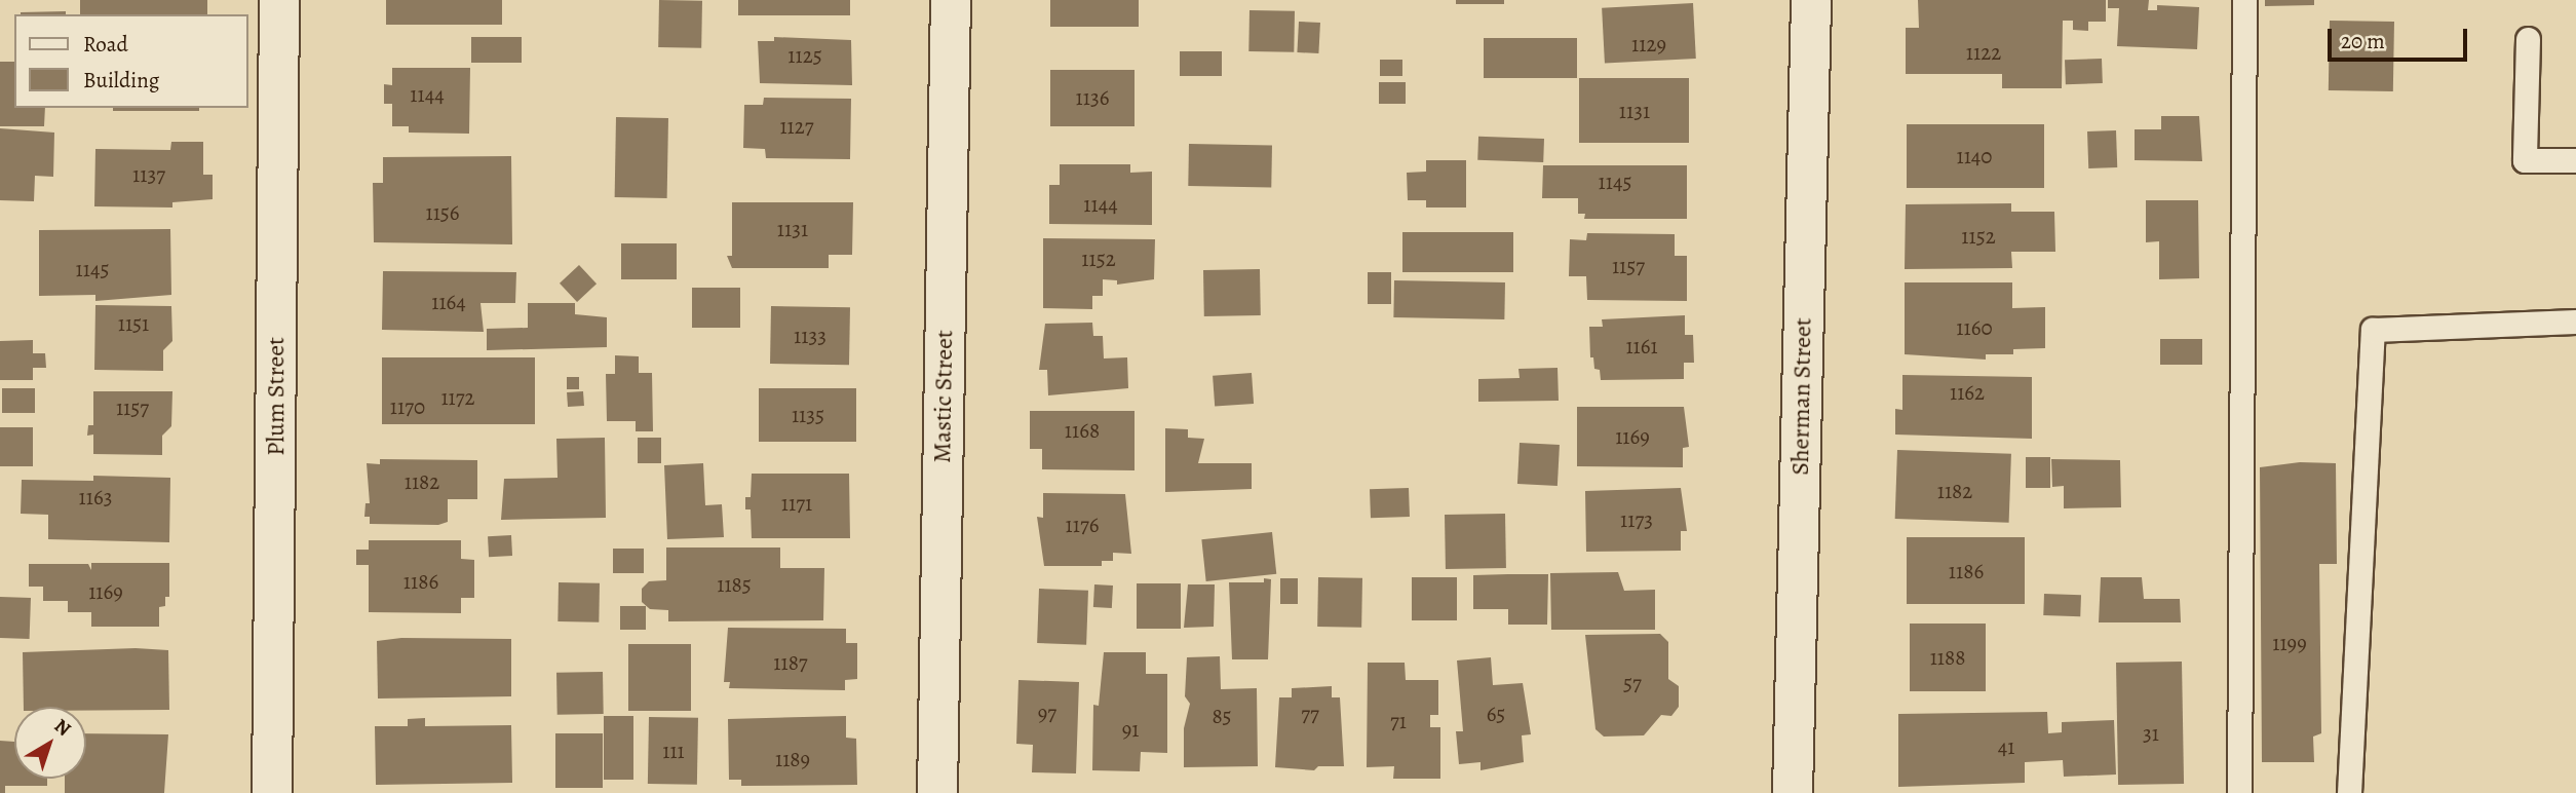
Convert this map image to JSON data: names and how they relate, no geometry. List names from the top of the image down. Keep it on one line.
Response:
{"streets":{"street":["Plum Street","Mastic Street","Sherman Street"]},"house_numbers":["1129","1122","1125","1144","1136","1131","1127","1140","1137","1145","1144","1156","1131","1152","1152","1157","1145","1164","1151","1160","1133","1161","1162","1172","1170","1157","1135","1168","1169","1182","1182","1163","1171","1173","1176","1186","1186","1185","1169","1199","1188","1187","57","97","77","65","85","71","91","31","41","111","1189"],"legend":["Road","Building"],"scale_bar":"20 m","north":"top right"}
